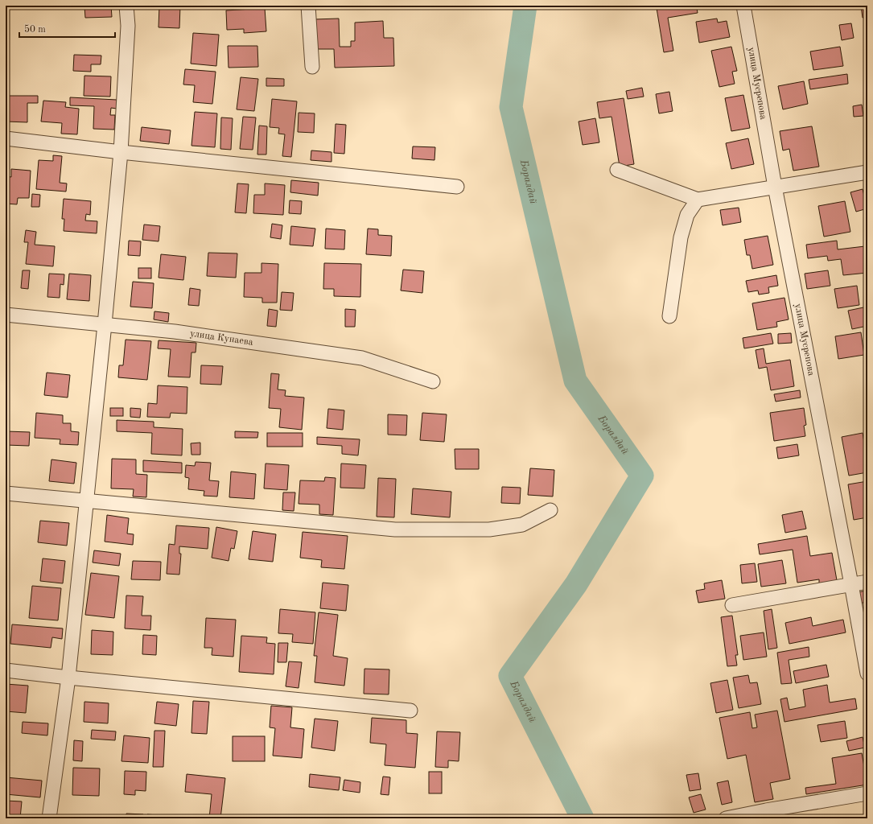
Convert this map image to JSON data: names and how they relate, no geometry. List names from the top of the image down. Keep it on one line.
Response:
{"streets":{"street":["улица Мусрепова","улица Кунаева"]},"water":["Боралдай"],"scale_bar":"50 m"}
